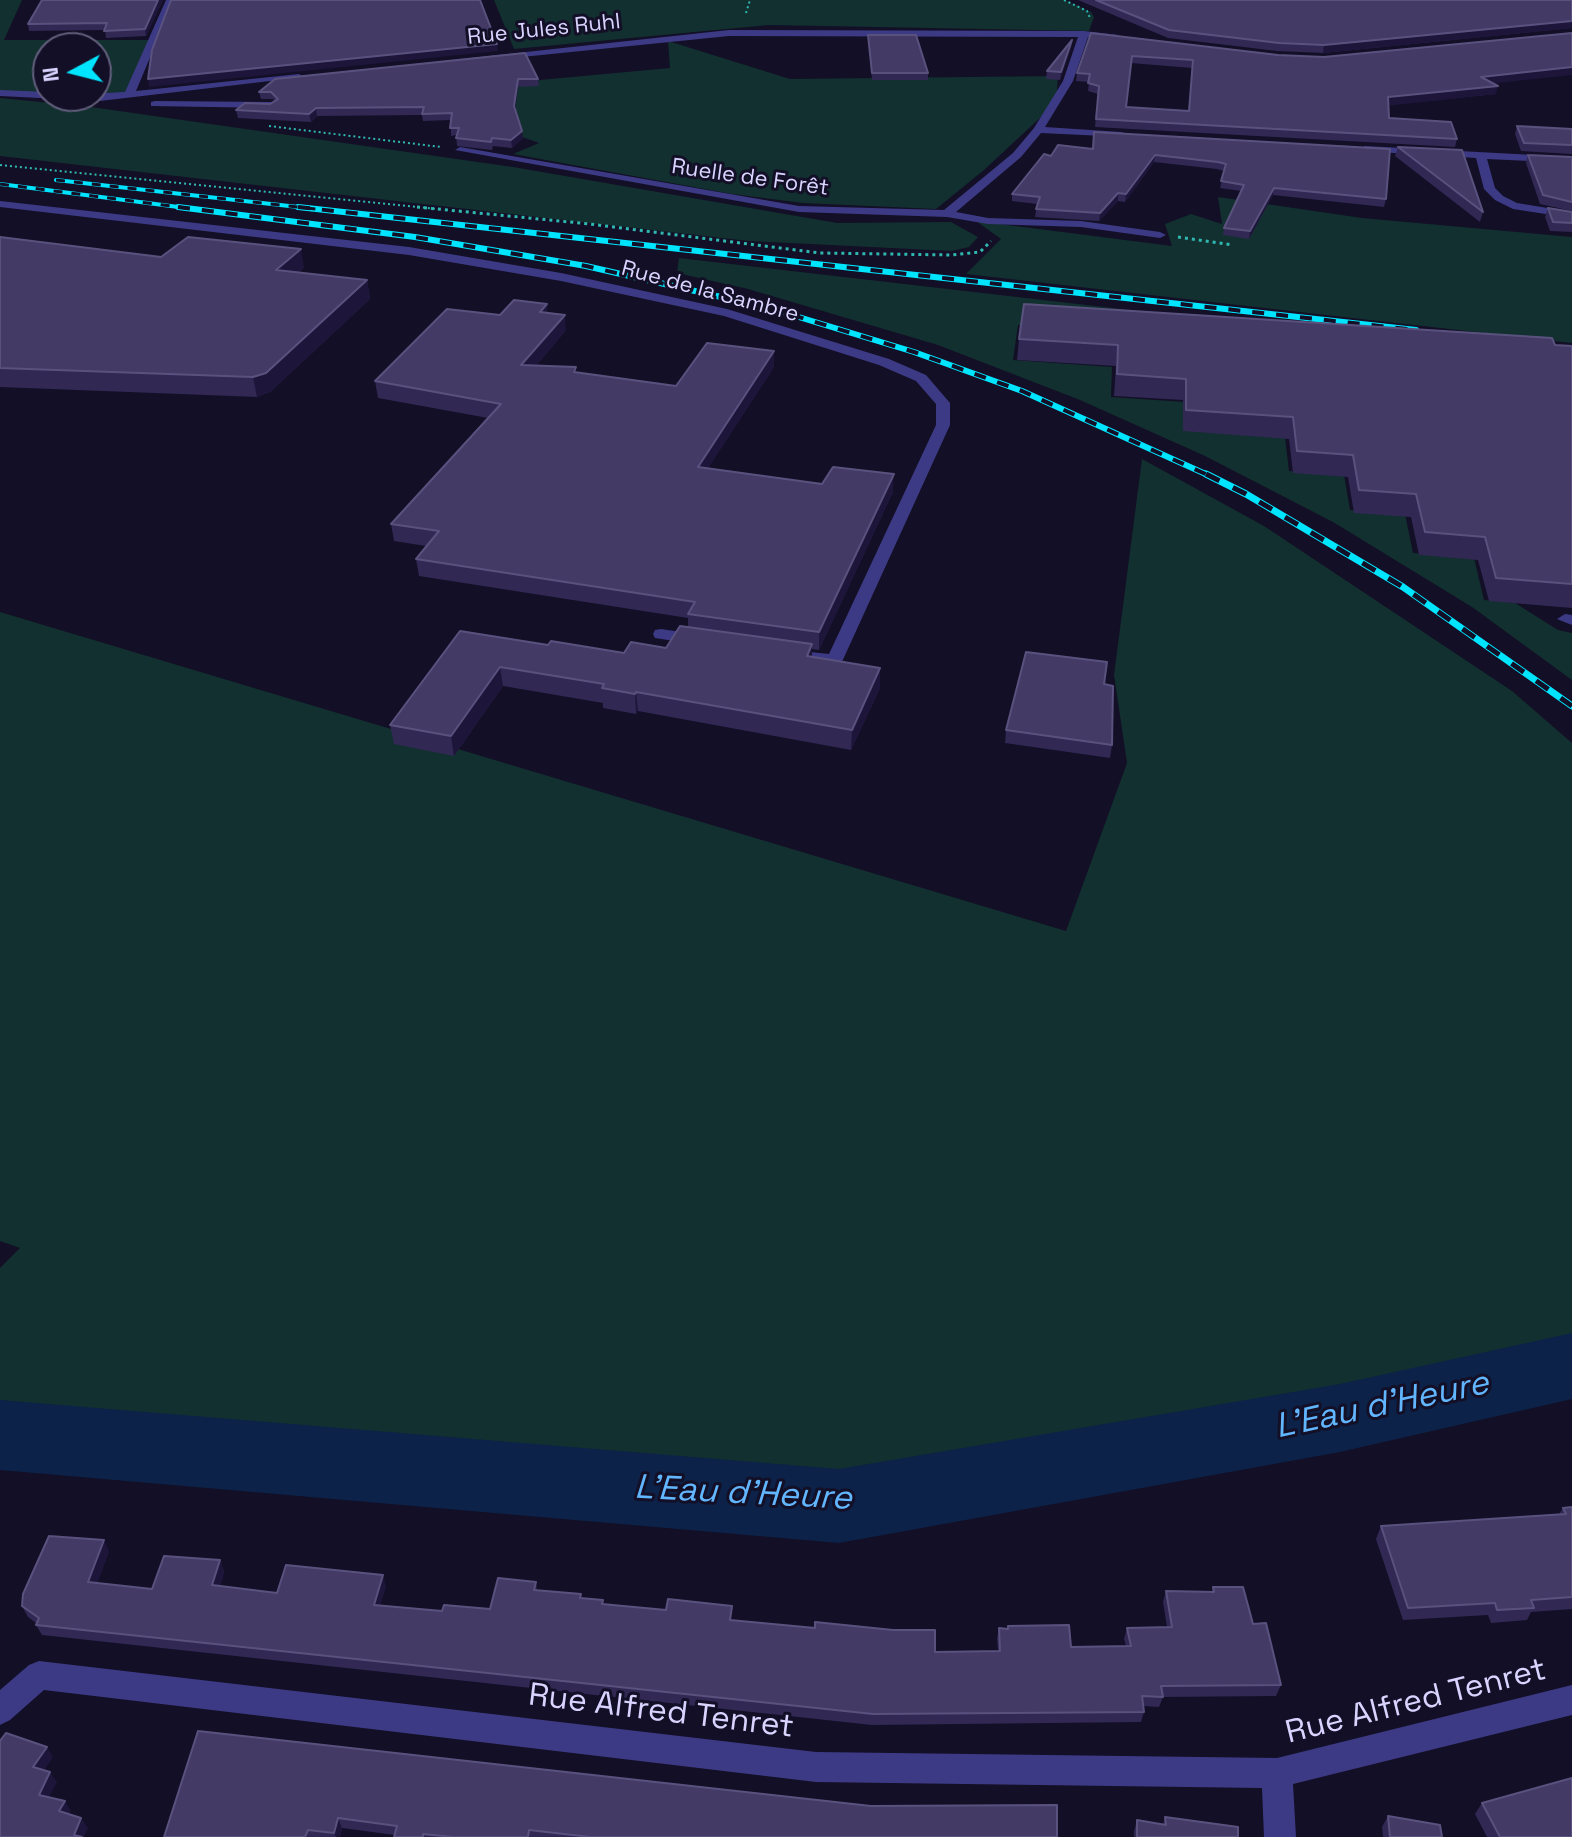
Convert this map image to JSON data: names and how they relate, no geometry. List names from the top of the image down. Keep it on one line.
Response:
{"streets":{"street":["Rue Jules Ruhl","Ruelle de Forêt","Rue de la Sambre","Rue Alfred Tenret"]},"water":["L'Eau d'Heure"],"north":"left"}
